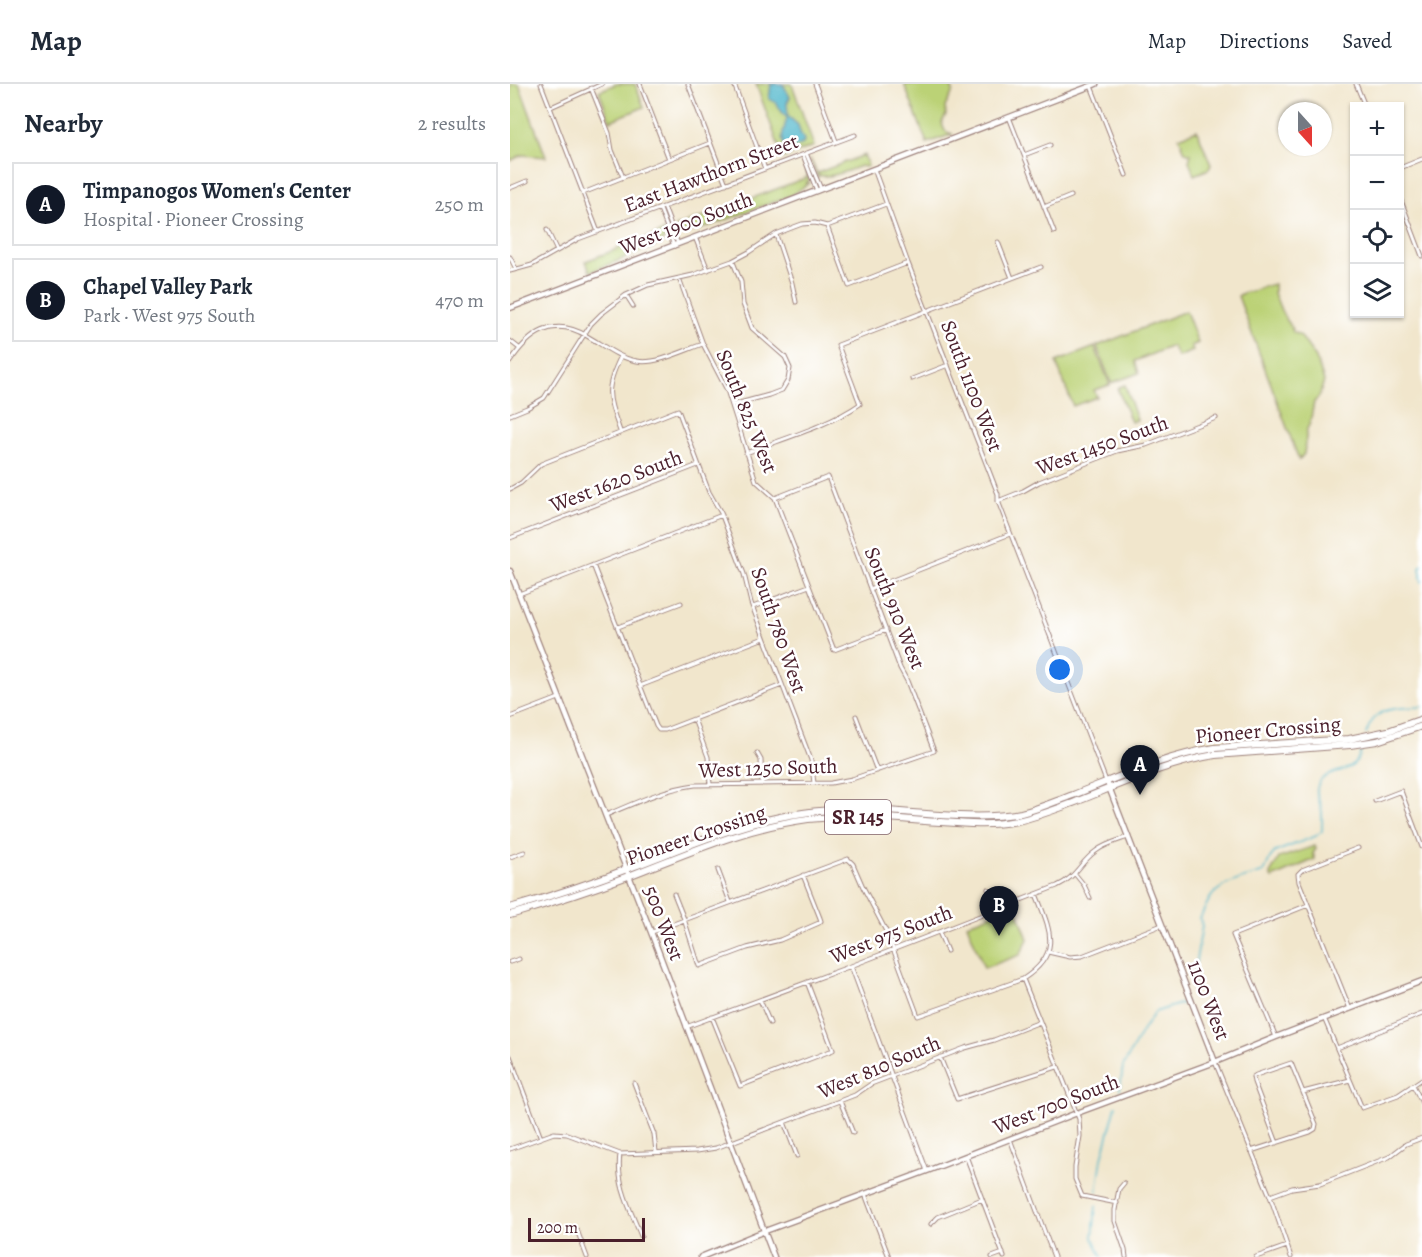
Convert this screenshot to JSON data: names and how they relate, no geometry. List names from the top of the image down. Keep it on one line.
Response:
{"streets":{"highway":["Pioneer Crossing","SR 145"],"street":["East Hawthorn Street","West 1900 South","South 1100 West","South 825 West","West 1450 South","West 1620 South","South 910 West","South 780 West","West 1250 South","500 West","West 975 South","1100 West","West 810 South","West 700 South"]},"crossings":[["West 1900 South","South 1100 West"],["South 1100 West","West 1450 South"],["South 1100 West","1100 West"],["South 825 West","South 910 West"],["West 1620 South","South 780 West"],["South 910 West","West 1250 South"],["South 780 West","West 1250 South"],["Pioneer Crossing","500 West"],["Pioneer Crossing","1100 West"],["West 1250 South","500 West"],["500 West","West 975 South"],["500 West","West 810 South"],["500 West","West 700 South"],["West 975 South","1100 West"],["1100 West","West 700 South"]],"scale_bar":"200 m","north":"bottom","page":{"header":"Map","nav":["Map","Directions","Saved"],"heading":["Nearby","2 results"],"map_buttons":["+","−"],"list":[{"mark":"A","name":"Timpanogos Women's Center","note":"Hospital · Pioneer Crossing","value":"250 m"},{"mark":"B","name":"Chapel Valley Park","note":"Park · West 975 South","value":"470 m"}],"pins":["A","B"],"scale":"200 m"}}
